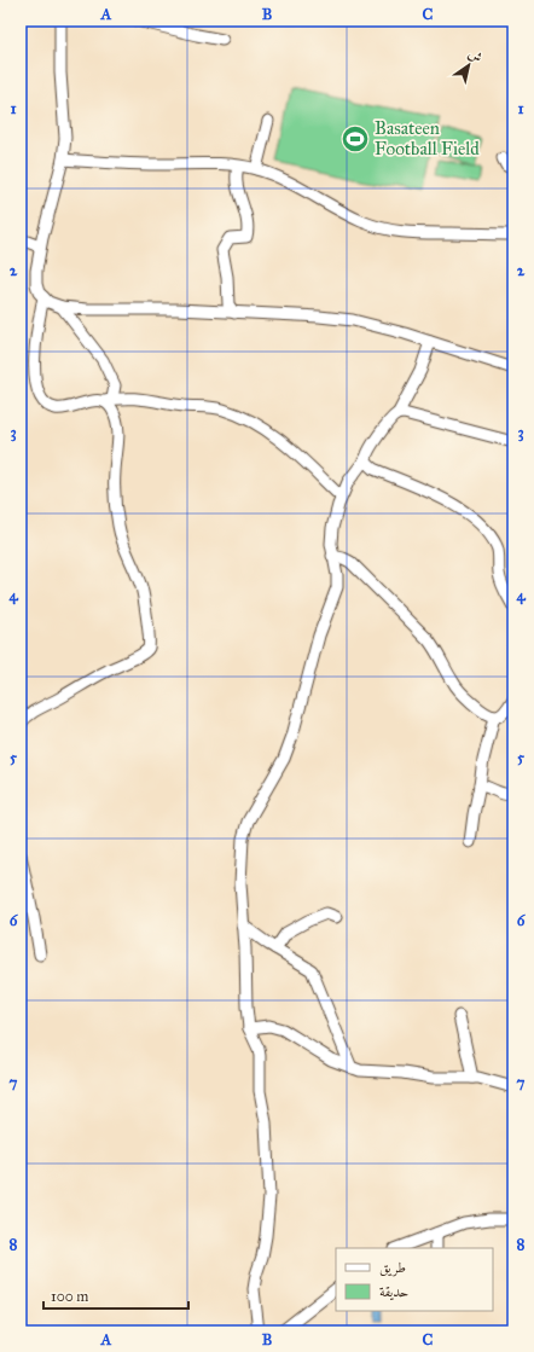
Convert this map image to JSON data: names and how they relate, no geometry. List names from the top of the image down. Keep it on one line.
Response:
{"places":{"sports":["Basateen Football Field"]},"legend":["طريق","حديقة"],"scale_bar":"100 m","north":"top right","grid":{"columns":["A","B","C"],"rows":["1","2","3","4","5","6","7","8"]}}
